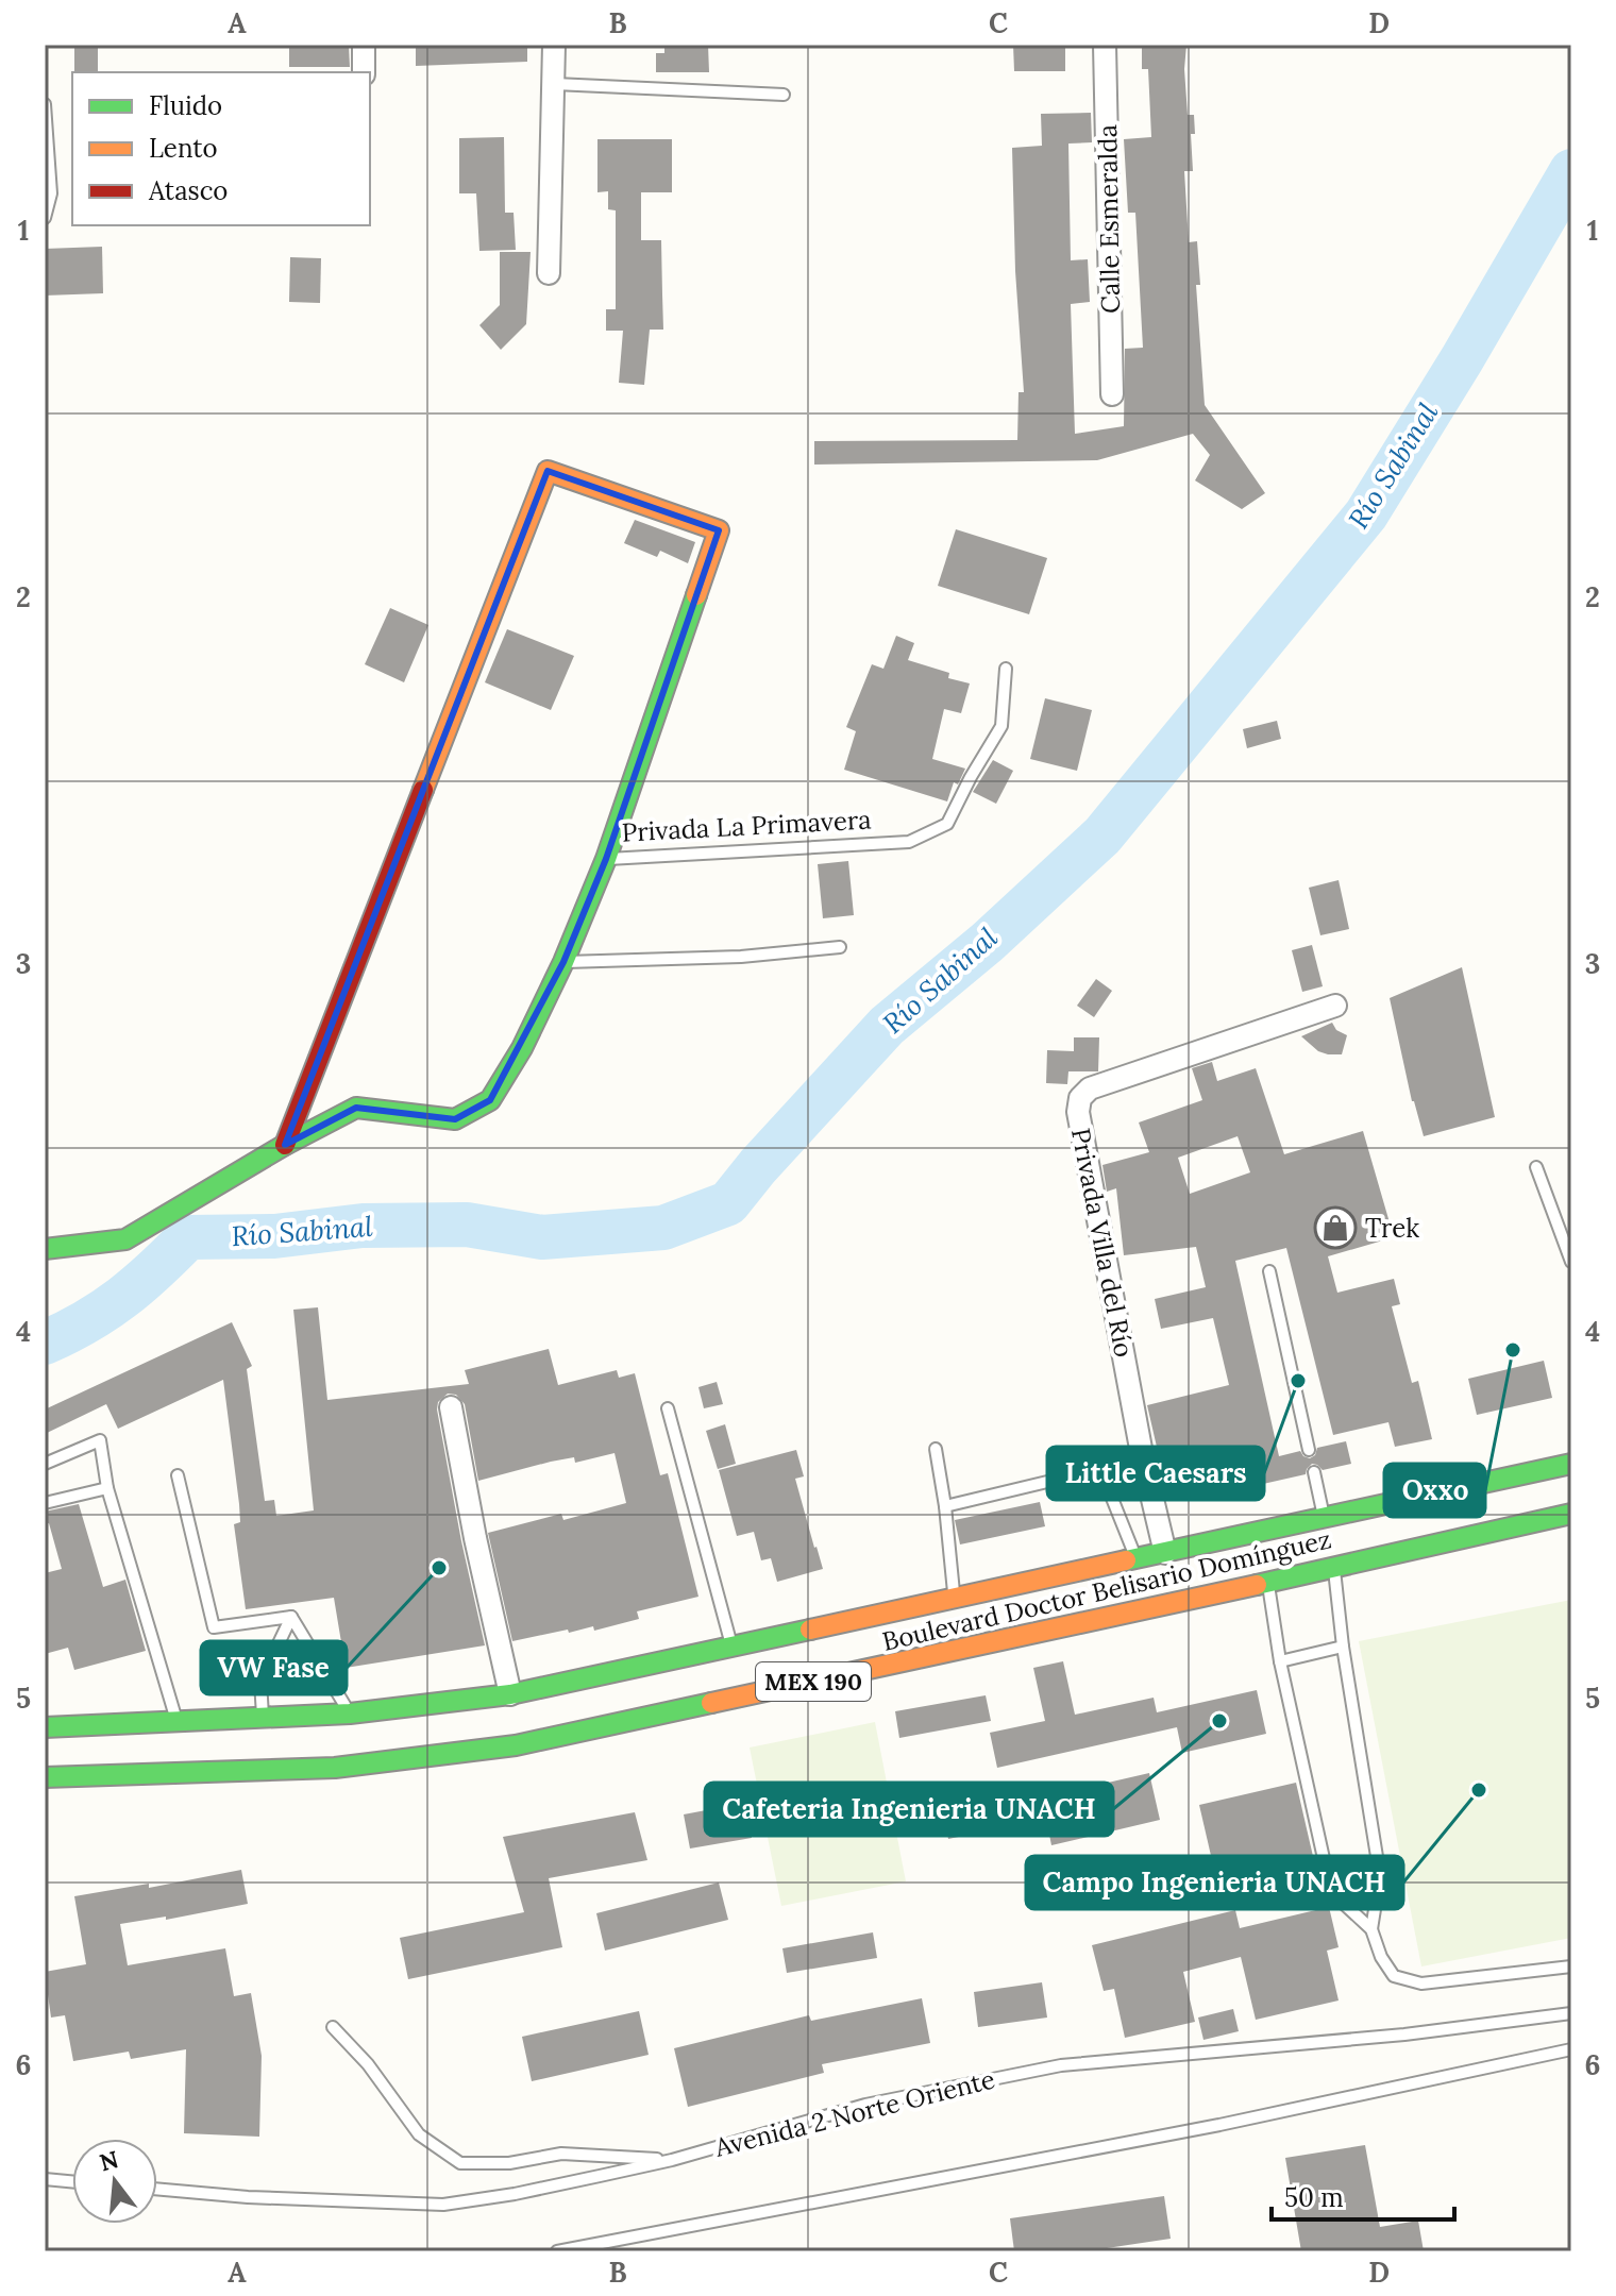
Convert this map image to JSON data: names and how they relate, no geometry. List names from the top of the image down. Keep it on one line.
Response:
{"streets":{"main road":["Privada La Primavera","Boulevard Doctor Belisario Domínguez","MEX 190"],"street":["Calle Esmeralda","Privada Villa del Río"],"lane":["Avenida 2 Norte Oriente"]},"crossings":[["Privada Villa del Río","Boulevard Doctor Belisario Domínguez"]],"water":["Río Sabinal"],"places":{"shop":["Trek"],"other":["Oxxo","Little Caesars","VW Fase","Cafeteria Ingenieria UNACH","Campo Ingenieria UNACH"]},"legend":["Fluido","Lento","Atasco"],"scale_bar":"50 m","north":"top","grid":{"columns":["A","B","C","D"],"rows":["1","2","3","4","5","6"]}}
